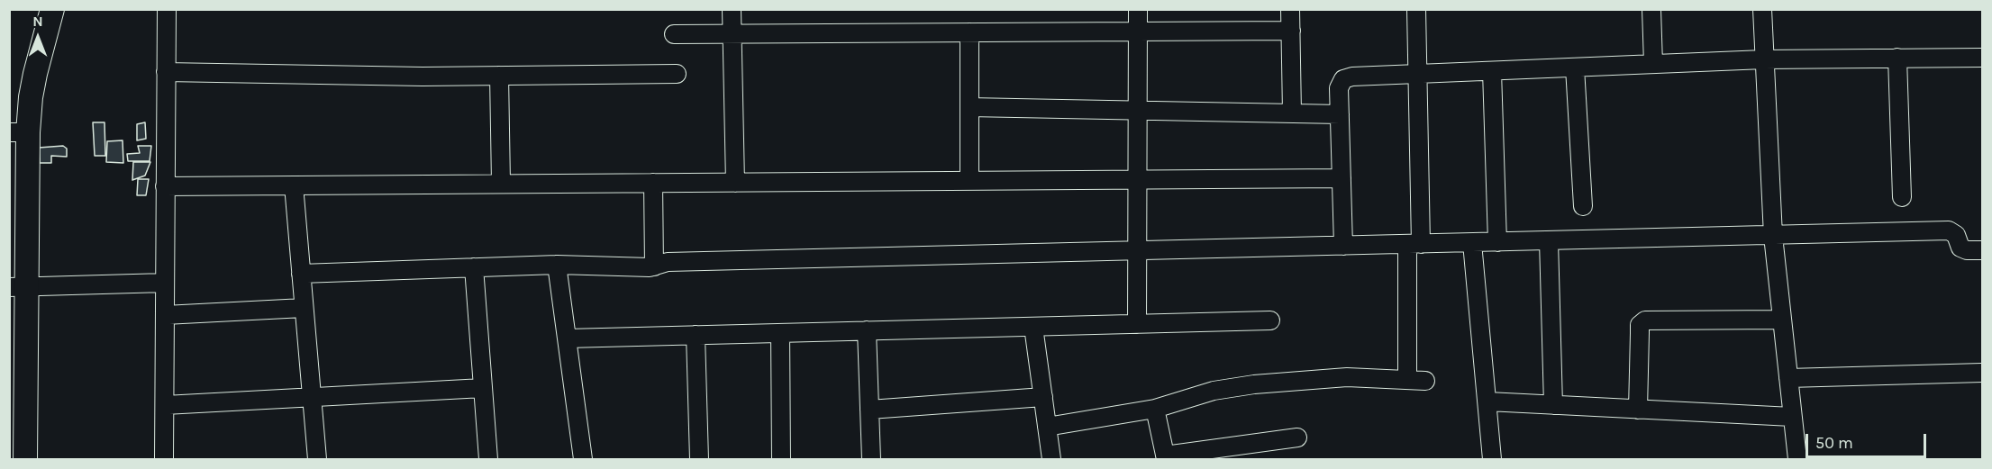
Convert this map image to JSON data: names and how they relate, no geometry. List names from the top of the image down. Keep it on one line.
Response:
{"scale_bar":"50 m","north":"top"}
